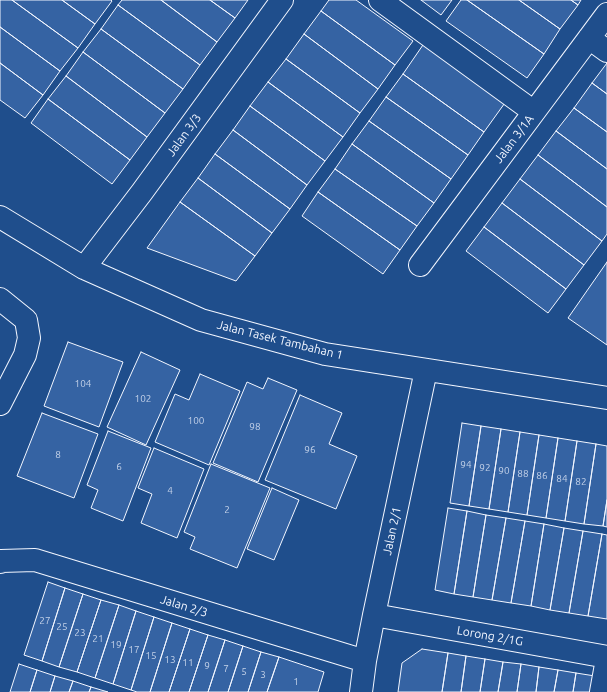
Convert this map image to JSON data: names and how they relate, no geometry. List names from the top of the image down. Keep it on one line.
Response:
{"streets":{"street":["Jalan 3/3","Jalan 3/1A","Jalan Tasek Tambahan 1","Jalan 2/1","Jalan 2/3","Lorong 2/1G"]},"crossings":[["Jalan 3/3","Jalan Tasek Tambahan 1"],["Jalan Tasek Tambahan 1","Jalan 2/1"],["Jalan 2/1","Jalan 2/3"],["Jalan 2/1","Lorong 2/1G"]],"house_numbers":["104","102","100","98","96","8","94","6","92","90","88","86","84","82","4","2","27","25","23","21","19","17","15","13","11","9","7","5","3","1"]}
